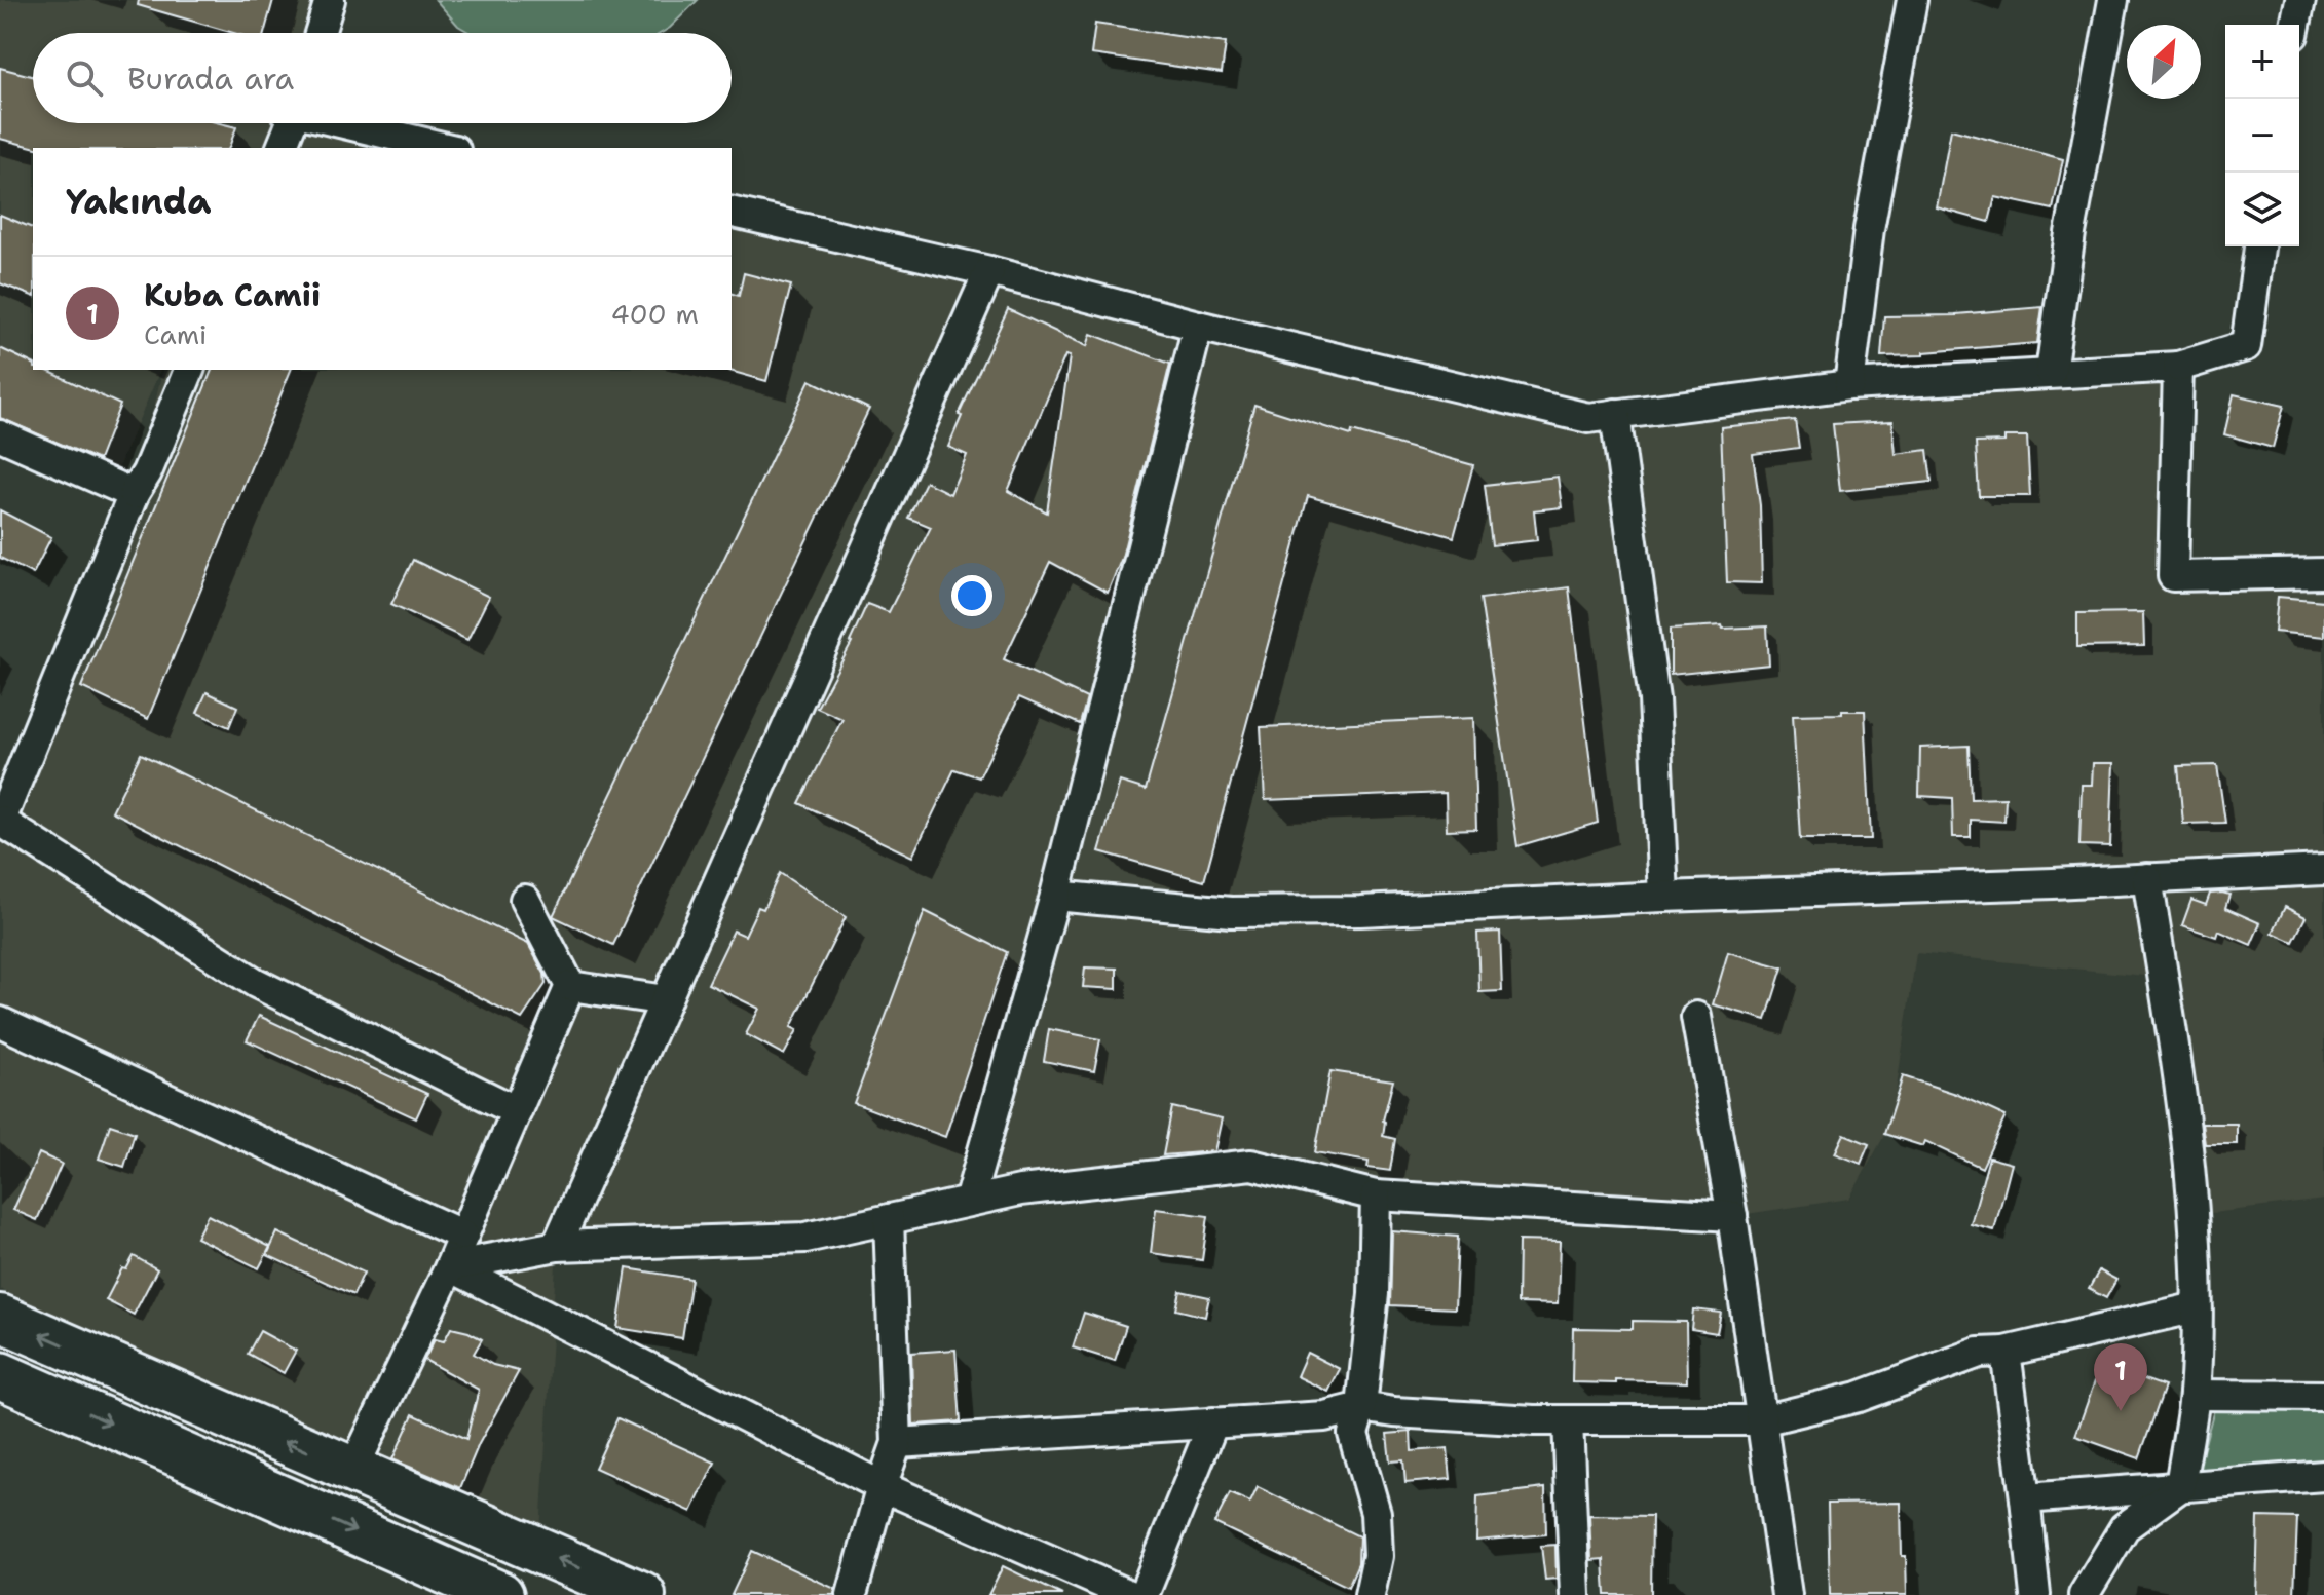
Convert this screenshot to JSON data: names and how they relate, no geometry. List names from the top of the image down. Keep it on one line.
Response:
{"north":"top right","page":{"map_buttons":["+","−"],"search":"Burada ara","heading":"Yakında","list":[{"mark":"1","name":"Kuba Camii","note":"Cami","value":"400 m"}],"pins":"1"}}
